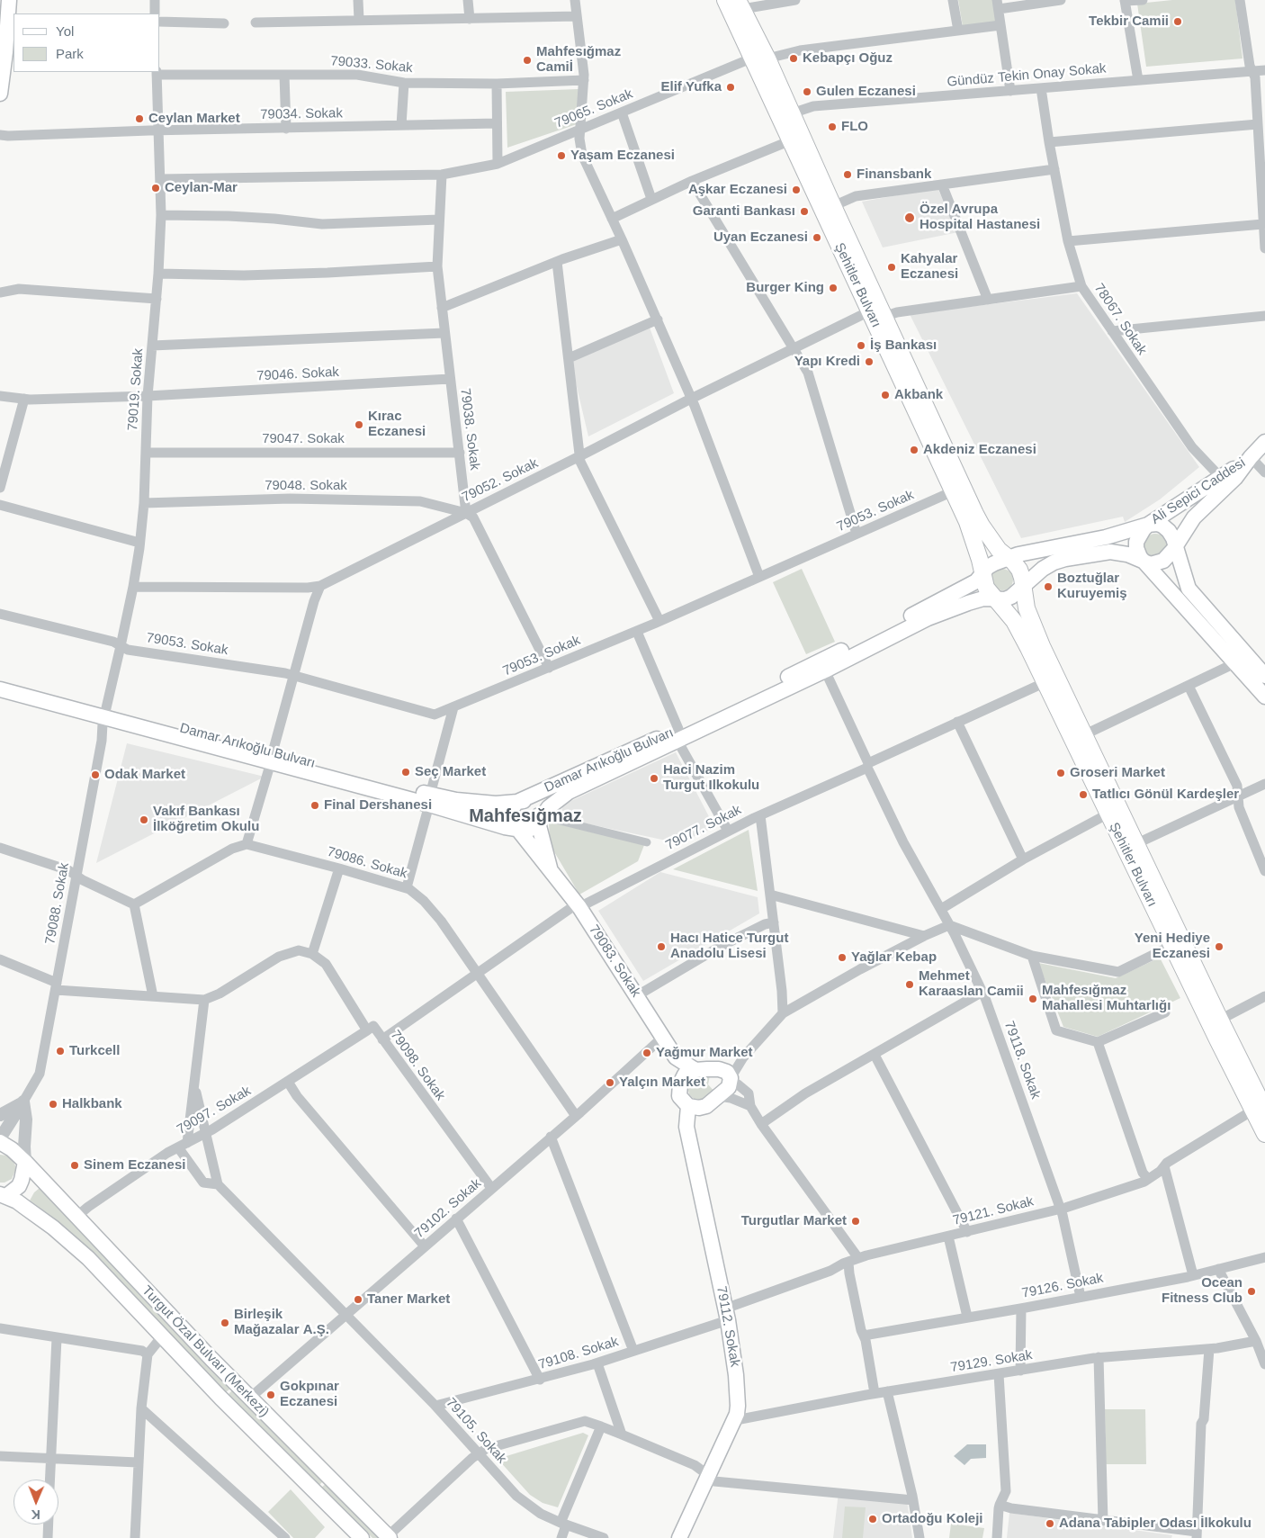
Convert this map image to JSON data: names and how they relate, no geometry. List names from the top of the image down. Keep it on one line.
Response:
{"streets":{"main road":["Şehitler Bulvarı","Ali Sepici Caddesi","Damar Arıkoğlu Bulvarı","79083. Sokak","79112. Sokak","Turgut Özal Bulvarı (Merkezi)"],"street":["79033. Sokak","Gündüz Tekin Onay Sokak","79065. Sokak","79034. Sokak","78067. Sokak","79046. Sokak","79019. Sokak","79038. Sokak","79047. Sokak","79052. Sokak","79048. Sokak","79053. Sokak","79077. Sokak","79086. Sokak","79088. Sokak","79118. Sokak","79098. Sokak","79097. Sokak","79102. Sokak","79121. Sokak","79126. Sokak","79108. Sokak","79129. Sokak","79105. Sokak"]},"crossings":[["79033. Sokak","79019. Sokak"],["Gündüz Tekin Onay Sokak","Şehitler Bulvarı"],["Gündüz Tekin Onay Sokak","78067. Sokak"],["79065. Sokak","Şehitler Bulvarı"],["79065. Sokak","79019. Sokak"],["79065. Sokak","79038. Sokak"],["79034. Sokak","79019. Sokak"],["Şehitler Bulvarı","79052. Sokak"],["Şehitler Bulvarı","Ali Sepici Caddesi"],["Şehitler Bulvarı","79053. Sokak"],["Şehitler Bulvarı","Damar Arıkoğlu Bulvarı"],["Şehitler Bulvarı","79077. Sokak"],["Şehitler Bulvarı","79121. Sokak"],["78067. Sokak","79052. Sokak"],["78067. Sokak","Ali Sepici Caddesi"],["79046. Sokak","79019. Sokak"],["79046. Sokak","79038. Sokak"],["79019. Sokak","79047. Sokak"],["79019. Sokak","79048. Sokak"],["79019. Sokak","79053. Sokak"],["79019. Sokak","Damar Arıkoğlu Bulvarı"],["79019. Sokak","79088. Sokak"],["79038. Sokak","79047. Sokak"],["79038. Sokak","79052. Sokak"],["79038. Sokak","79048. Sokak"],["79052. Sokak","79048. Sokak"],["Ali Sepici Caddesi","Damar Arıkoğlu Bulvarı"],["Damar Arıkoğlu Bulvarı","79088. Sokak"],["Damar Arıkoğlu Bulvarı","79083. Sokak"],["Damar Arıkoğlu Bulvarı","79118. Sokak"],["79077. Sokak","79086. Sokak"],["79077. Sokak","79083. Sokak"],["79077. Sokak","79118. Sokak"],["79077. Sokak","79098. Sokak"],["79086. Sokak","79102. Sokak"],["79083. Sokak","79102. Sokak"],["79118. Sokak","79121. Sokak"],["79118. Sokak","79126. Sokak"],["79098. Sokak","79097. Sokak"],["79098. Sokak","79102. Sokak"],["79097. Sokak","Turgut Özal Bulvarı (Merkezi)"],["79102. Sokak","Turgut Özal Bulvarı (Merkezi)"],["79102. Sokak","79105. Sokak"],["79121. Sokak","79112. Sokak"],["79121. Sokak","79108. Sokak"],["79112. Sokak","79108. Sokak"],["79112. Sokak","79129. Sokak"],["79108. Sokak","79105. Sokak"]],"districts":["Mahfesığmaz"],"places":["Tekbir Camii","Kebapçı Oğuz","Mahfesığmaz Camiİ","Elif Yufka","Gulen Eczanesi","Ceylan Market","FLO","Yaşam Eczanesi","Finansbank","Ceylan-Mar","Aşkar Eczanesi","Garanti Bankası","Özel Avrupa Hospital Hastanesi","Uyan Eczanesi","Kahyalar Eczanesi","Burger King","İş Bankası","Yapı Kredi","Akbank","Kırac Eczanesi","Akdeniz Eczanesi","Boztuğlar Kuruyemiş","Seç Market","Groseri Market","Odak Market","Haci Nazim Turgut Ilkokulu","Tatlıcı Gönül Kardeşler","Final Dershanesi","Vakıf Bankası İlköğretim Okulu","Hacı Hatice Turgut Anadolu Lisesi","Yeni Hediye Eczanesi","Yağlar Kebap","Mehmet Karaaslan Camii","Mahfesığmaz Mahallesi Muhtarlığı","Turkcell","Yağmur Market","Yalçın Market","Halkbank","Sinem Eczanesi","Turgutlar Market","Ocean Fitness Club","Taner Market","Birleşik Mağazalar A.Ş.","Gokpınar Eczanesi","Ortadoğu Koleji","Adana Tabipler Odası İlkokulu"],"legend":["Yol","Park"],"north":"bottom"}
